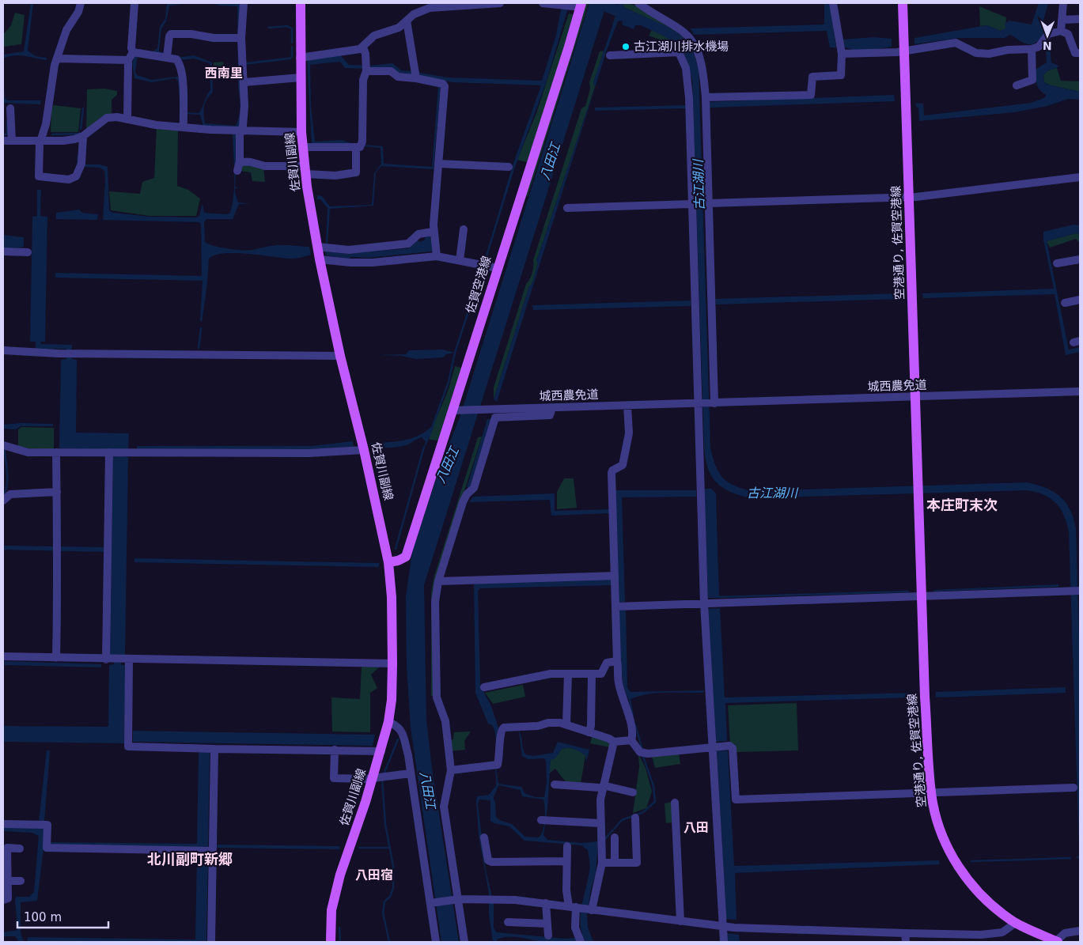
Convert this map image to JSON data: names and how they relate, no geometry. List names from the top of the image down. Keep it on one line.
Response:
{"streets":{"main road":["佐賀川副線","空港通り, 佐賀空港線","佐賀空港線"],"street":["城西農免道"]},"crossings":[["佐賀川副線","佐賀空港線"],["空港通り, 佐賀空港線","城西農免道"],["佐賀空港線","城西農免道"]],"districts":["西南里","本庄町末次","八田","北川副町新郷","八田宿"],"water":["八田江","古江湖川"],"places":["古江湖川排水機場"],"scale_bar":"100 m","north":"bottom"}
